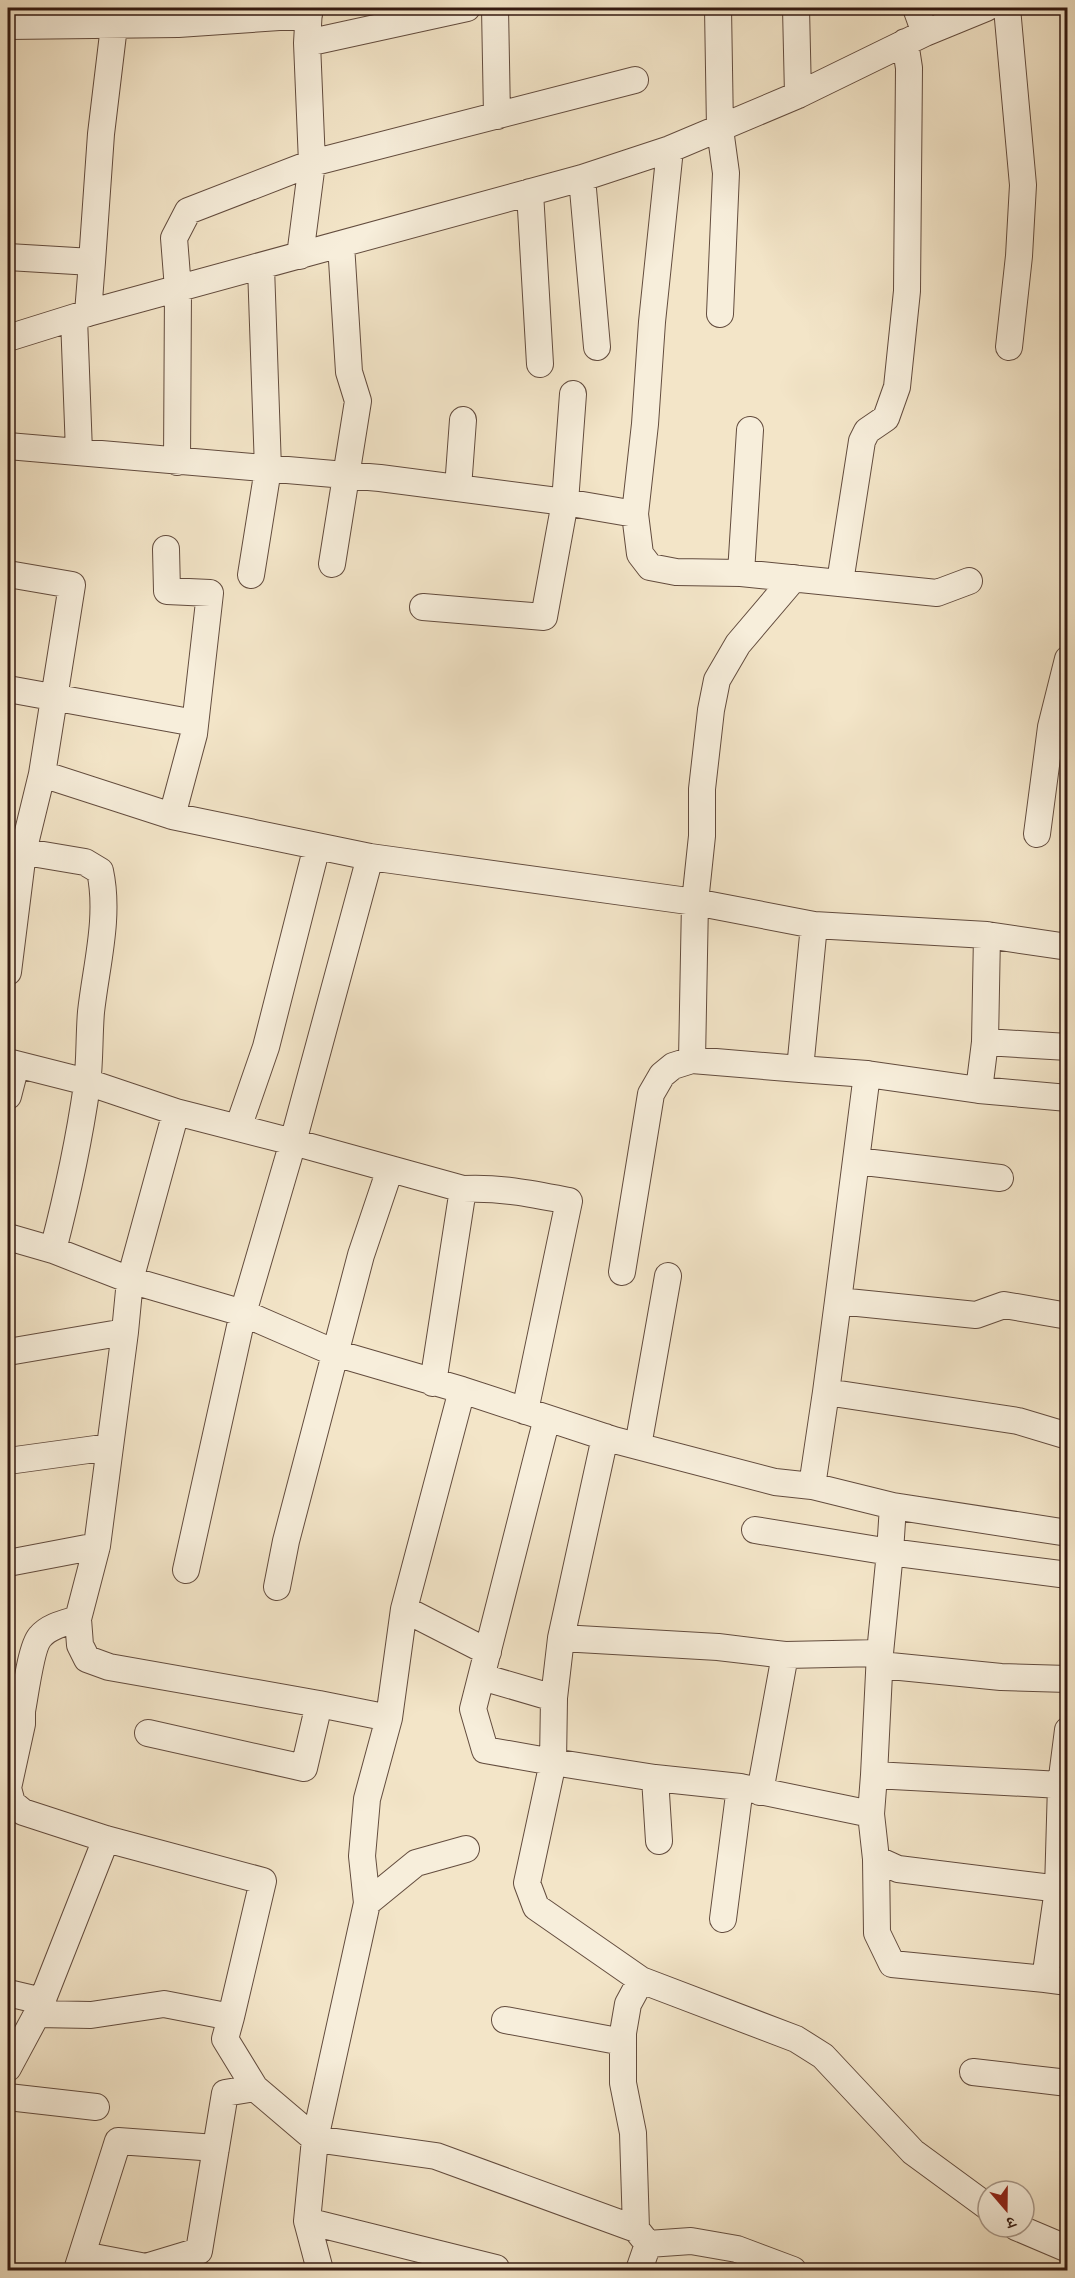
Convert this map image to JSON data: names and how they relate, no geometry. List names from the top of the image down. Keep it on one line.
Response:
{"north":"bottom"}
